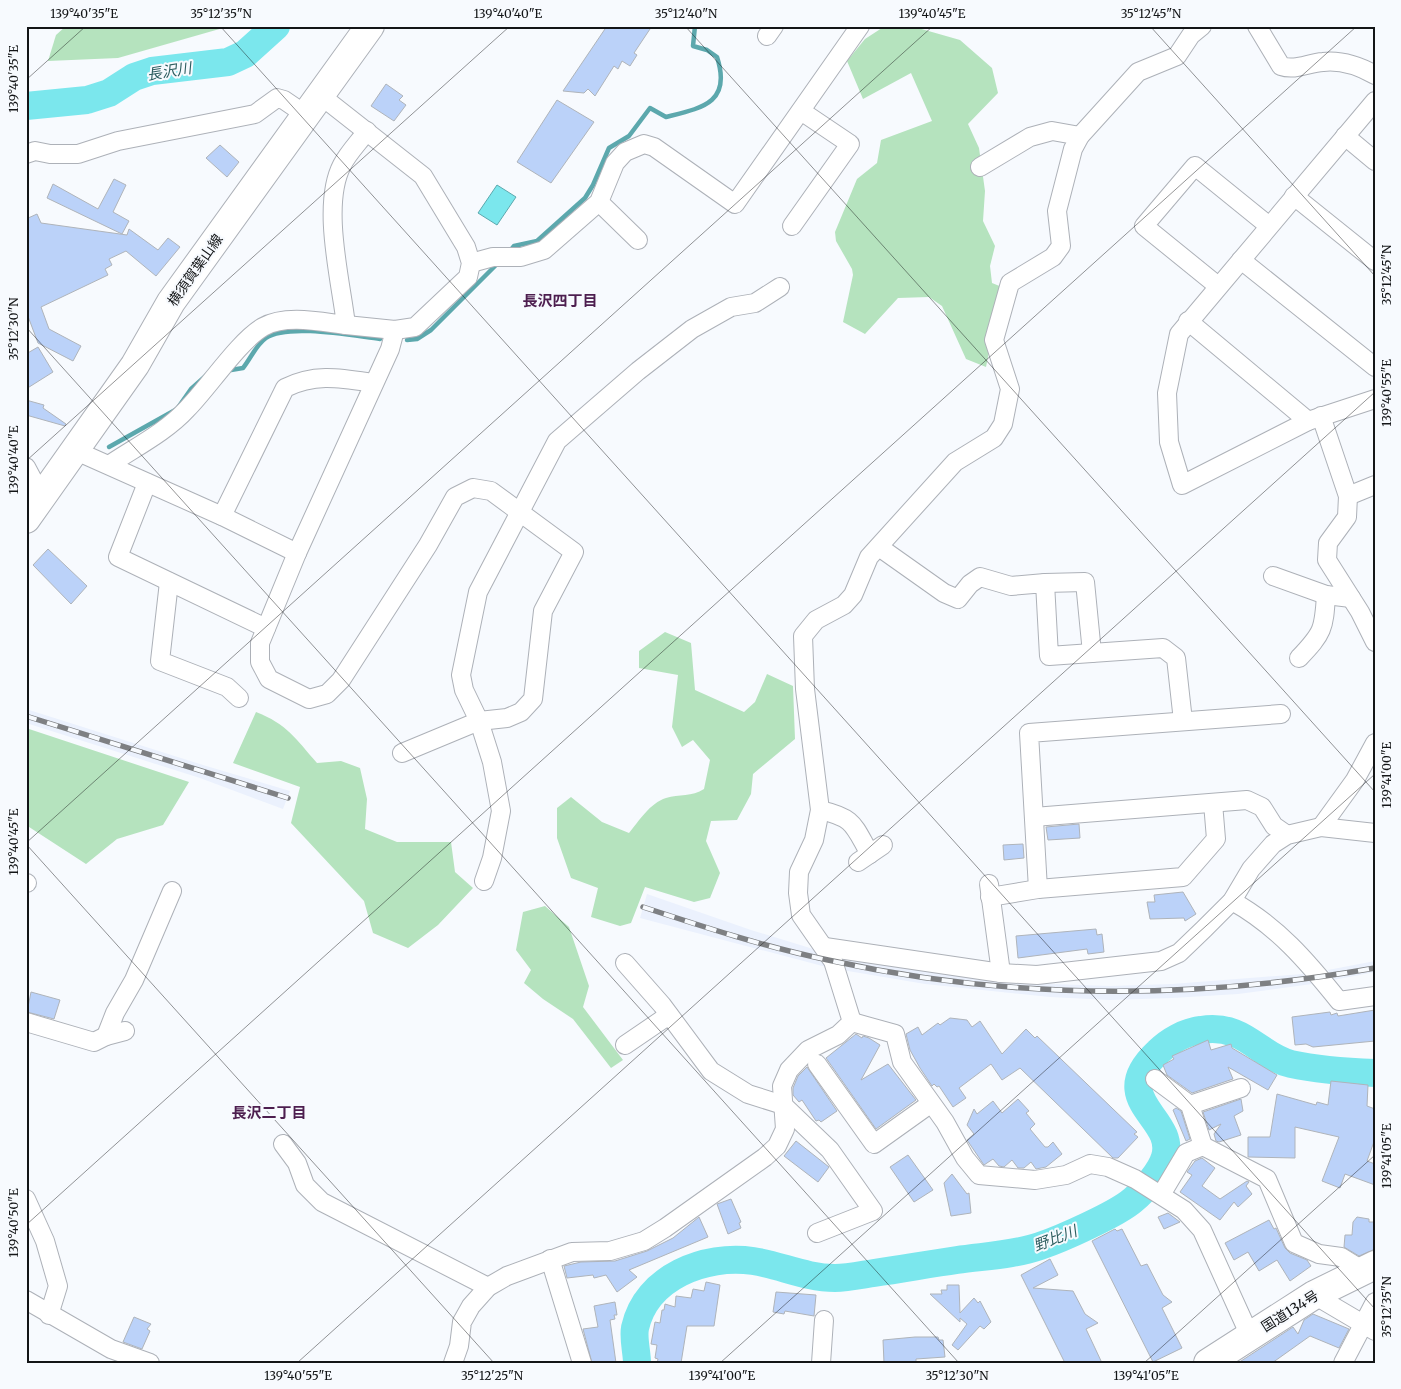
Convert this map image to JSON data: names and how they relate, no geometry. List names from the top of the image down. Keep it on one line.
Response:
{"streets":{"main road":["横須賀葉山線","国道134号"]},"districts":["長沢四丁目","長沢二丁目"],"water":["長沢川","野比川"],"coordinates":["139°40'35\"E","35°12'35\"N","139°40'40\"E","35°12'40\"N","139°40'45\"E","35°12'45\"N","35°12'30\"N","139°40'55\"E","139°41'00\"E","139°41'05\"E","139°40'50\"E","35°12'25\"N"]}
